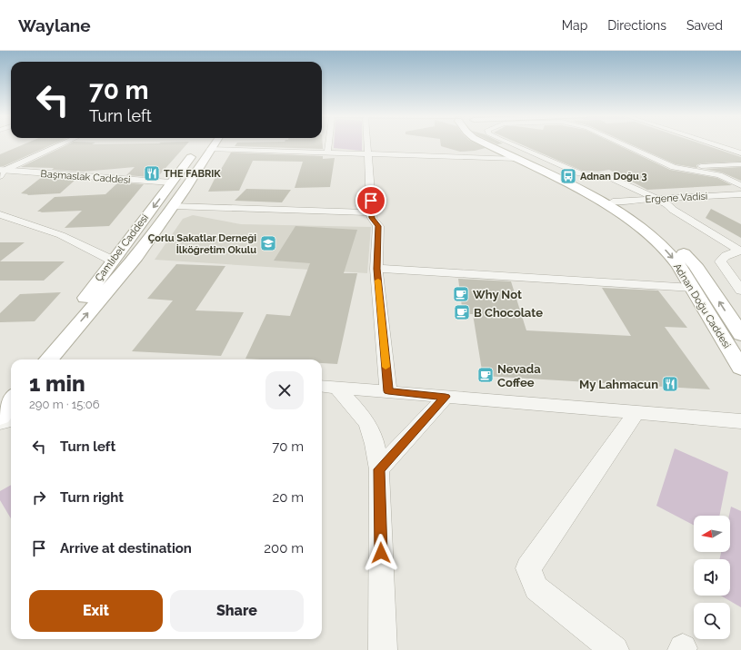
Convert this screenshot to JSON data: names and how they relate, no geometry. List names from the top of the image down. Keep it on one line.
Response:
{"streets":{"main road":["Çamlıbel Caddesi","Adnan Doğu Caddesi"],"street":["Başmaslak Caddesi","Ergene Vadisi"]},"crossings":[["Başmaslak Caddesi","Çamlıbel Caddesi"],["Ergene Vadisi","Adnan Doğu Caddesi"]],"places":{"restaurant":["THE FABRIK","My Lahmacun"],"bus stop":["Adnan Doğu 3"],"school or university":["Çorlu Sakatlar Derneği İlköğretim Okulu"],"cafe":["Why Not","B Chocolate","Nevada Coffee"]},"north":"left","page":{"header":"Waylane","nav":["Map","Directions","Saved"],"turn":["70 m","Turn left"],"heading":["1 min","290 m · 15:06"],"list":[{"name":"Turn left","value":"70 m"},{"name":"Turn right","value":"20 m"},{"name":"Arrive at destination","value":"200 m"}],"buttons":["Exit","Share"]}}
